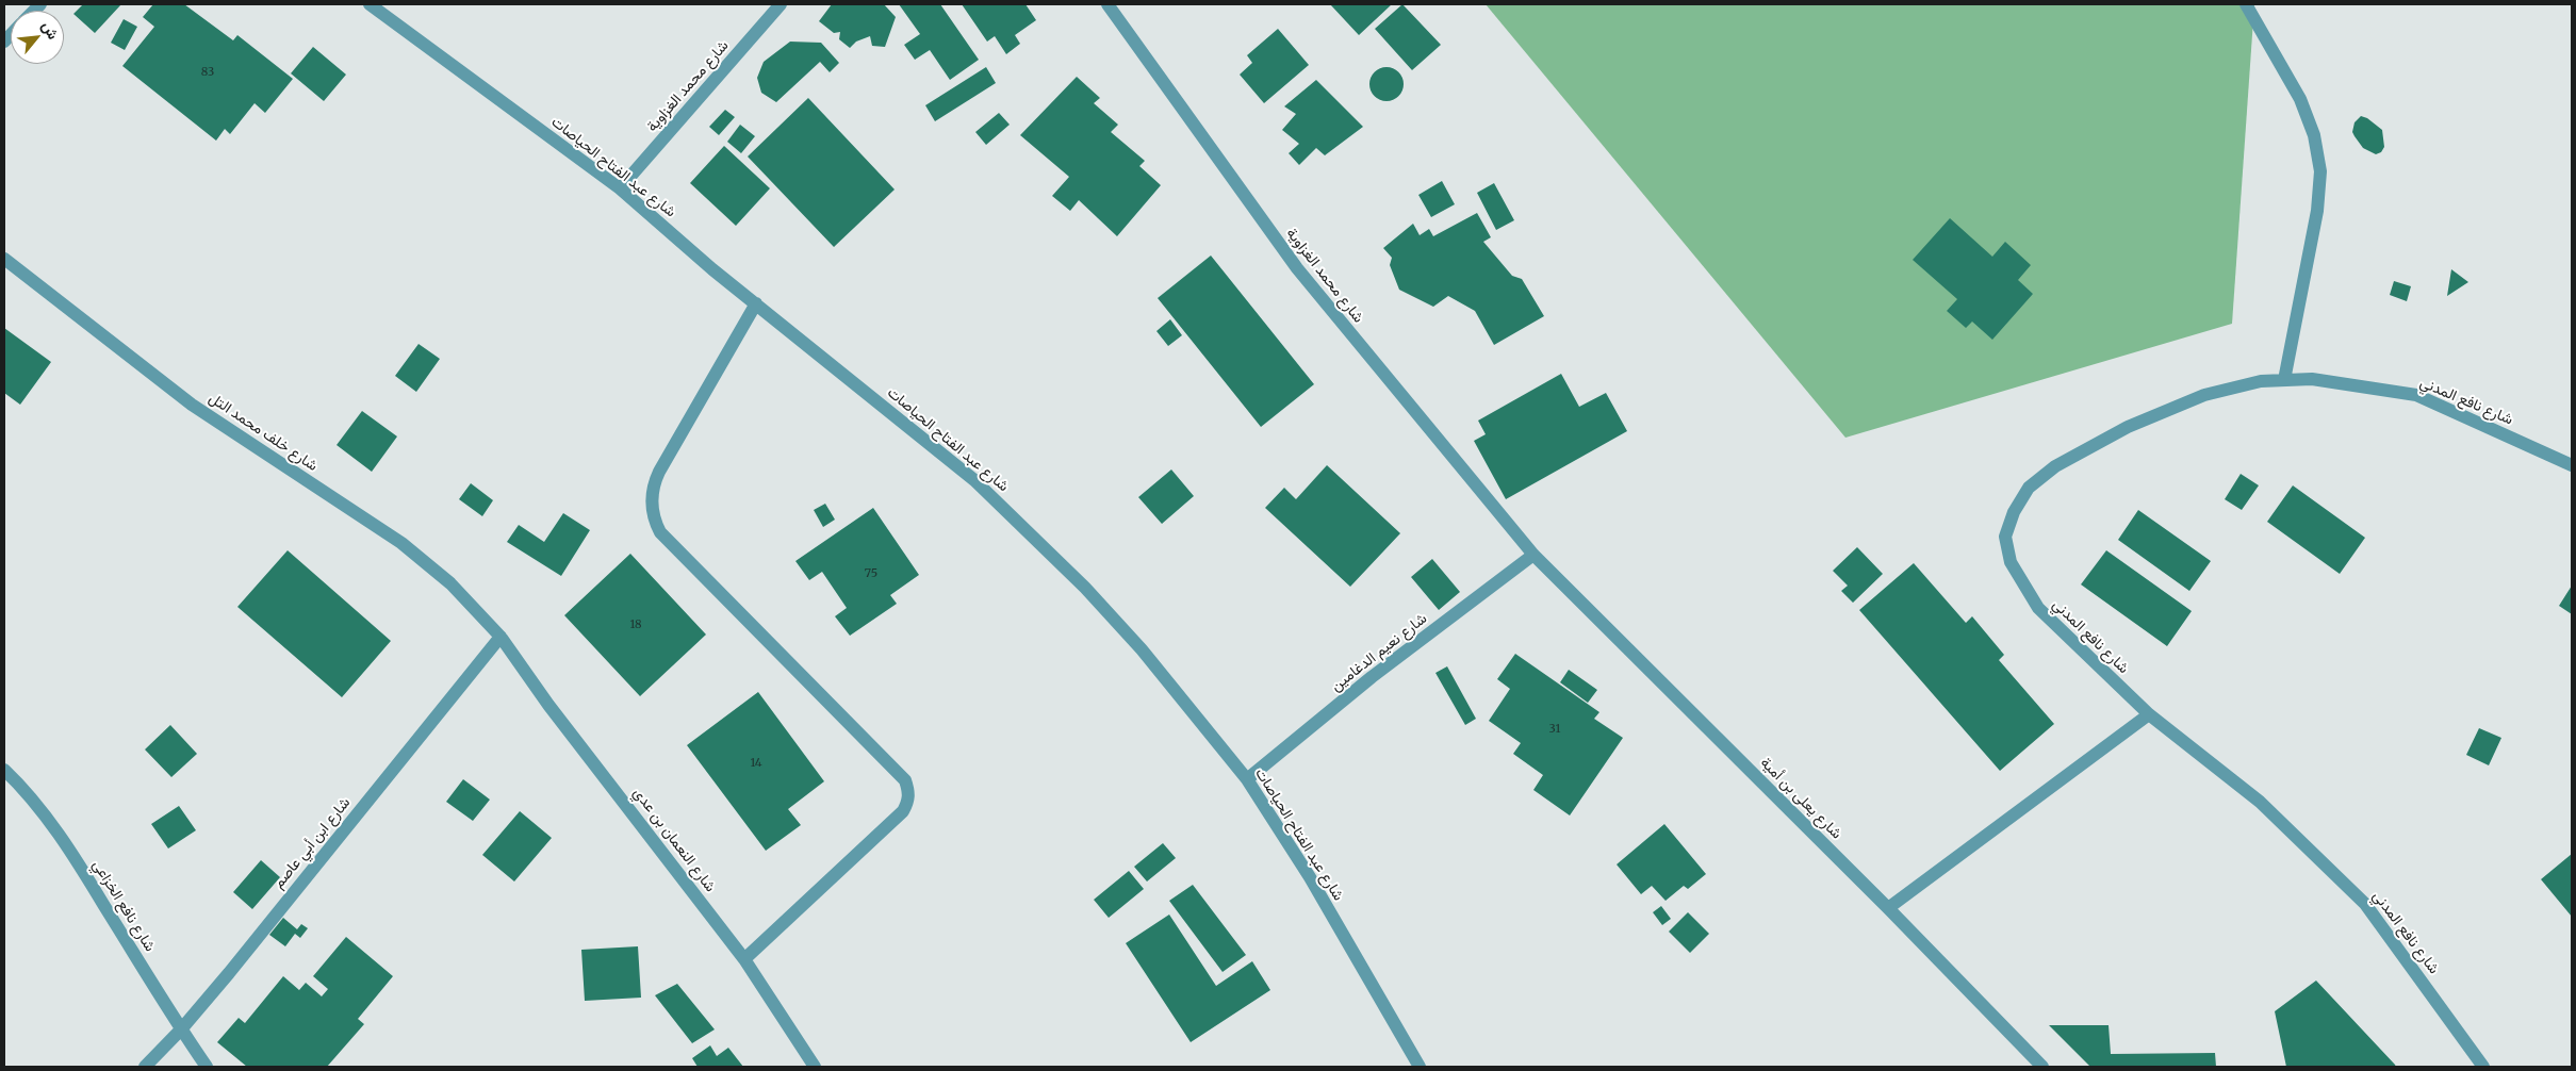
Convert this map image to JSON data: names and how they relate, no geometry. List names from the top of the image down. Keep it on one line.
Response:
{"streets":{"street":["شارع محمد الغزاوية","شارع عبد الفتاح الحياصات","شارع نافع المدني","شارع خلف محمد التل","شارع نعيم الدغامين","شارع يعلى بن أمية","شارع النعمان بن عدي","شارع ابن أبي عاصم","شارع نافع الخزاعي"]},"crossings":[["شارع محمد الغزاوية","شارع عبد الفتاح الحياصات"],["شارع محمد الغزاوية","شارع نعيم الدغامين"],["شارع محمد الغزاوية","شارع يعلى بن أمية"],["شارع عبد الفتاح الحياصات","شارع نعيم الدغامين"],["شارع خلف محمد التل","شارع النعمان بن عدي"],["شارع خلف محمد التل","شارع ابن أبي عاصم"],["شارع نعيم الدغامين","شارع يعلى بن أمية"],["شارع النعمان بن عدي","شارع ابن أبي عاصم"],["شارع ابن أبي عاصم","شارع نافع الخزاعي"]],"house_numbers":["83","75","18","31","14"],"north":"top right"}
